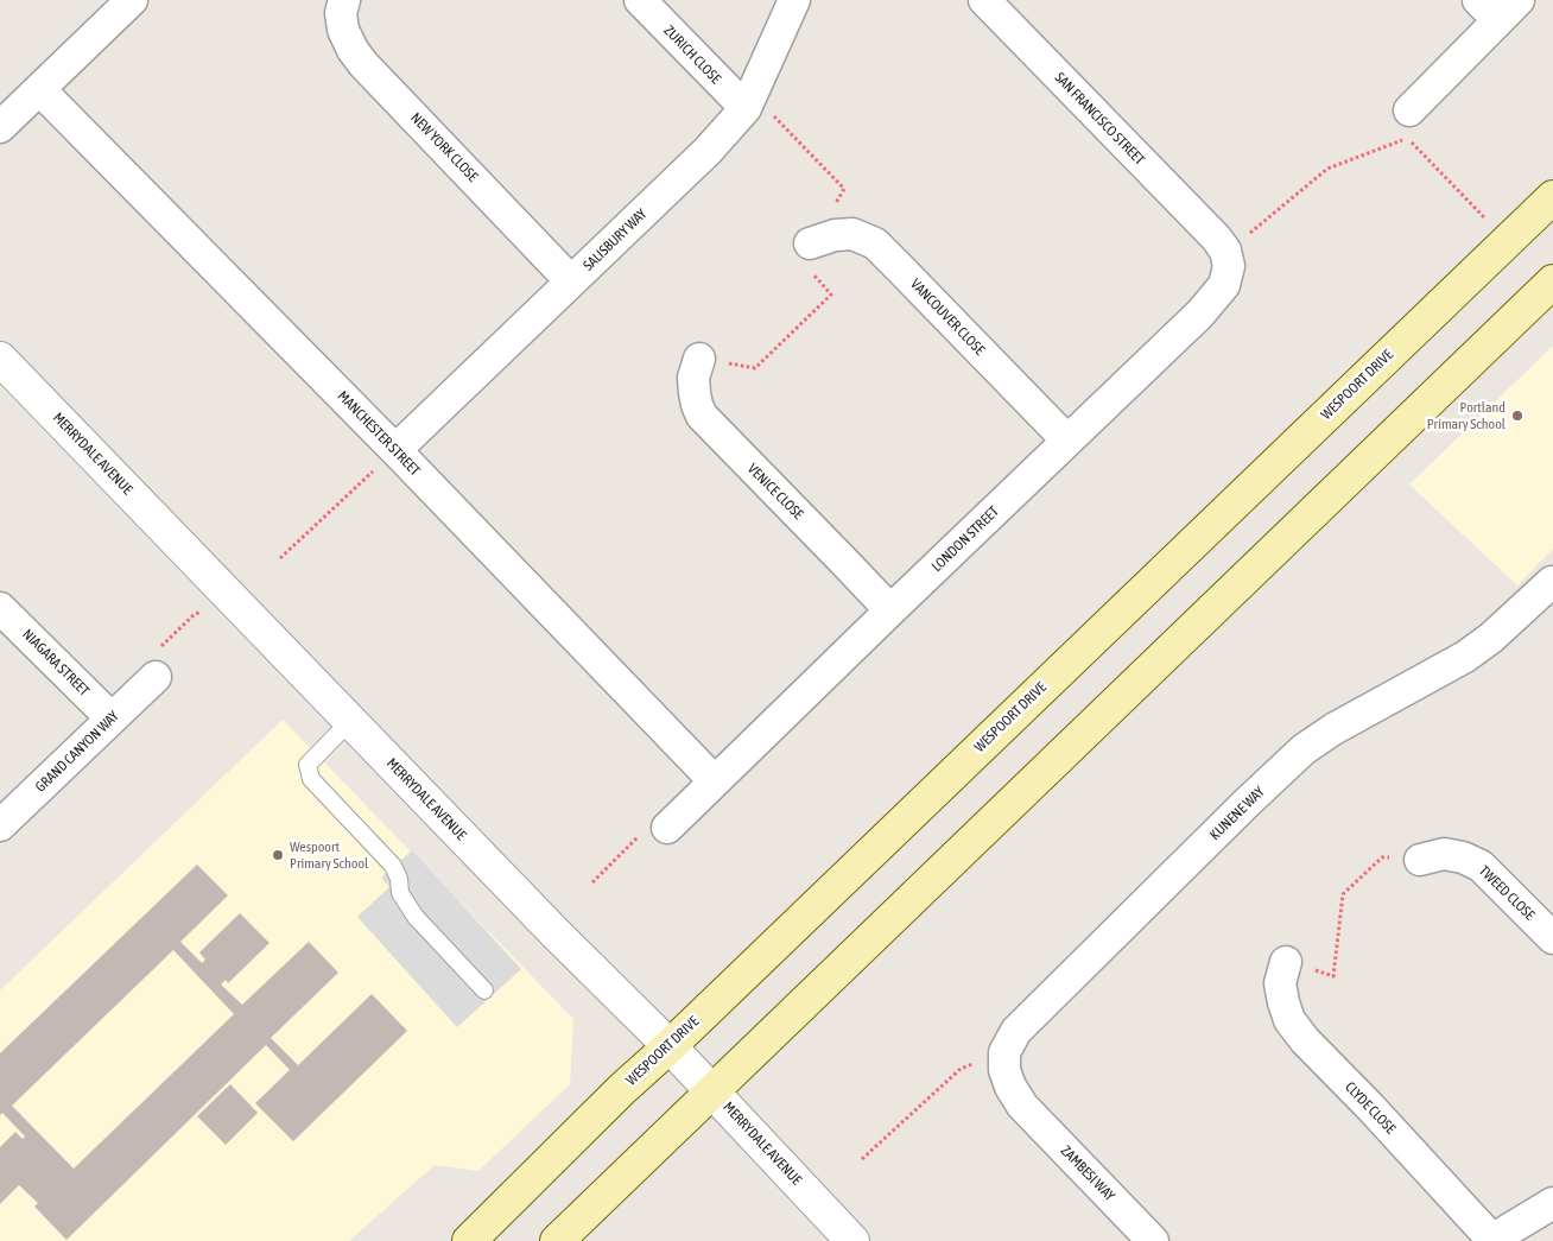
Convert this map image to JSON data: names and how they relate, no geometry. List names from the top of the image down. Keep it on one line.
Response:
{"streets":{"main road":["WESPOORT DRIVE"],"street":["ZURICH CLOSE","SAN FRANCISCO STREET","NEW YORK CLOSE","SALISBURY WAY","VANCOUVER CLOSE","MANCHESTER STREET","MERRYDALE AVENUE","VENICE CLOSE","LONDON STREET","NIAGARA STREET","GRAND CANYON WAY","KUNENE WAY","TWEED CLOSE","CLYDE CLOSE","ZAMBESI WAY"]},"crossings":[["ZURICH CLOSE","SALISBURY WAY"],["SAN FRANCISCO STREET","LONDON STREET"],["NEW YORK CLOSE","SALISBURY WAY"],["SALISBURY WAY","MANCHESTER STREET"],["VANCOUVER CLOSE","LONDON STREET"],["WESPOORT DRIVE","MERRYDALE AVENUE"],["MANCHESTER STREET","LONDON STREET"],["VENICE CLOSE","LONDON STREET"],["NIAGARA STREET","GRAND CANYON WAY"],["KUNENE WAY","ZAMBESI WAY"]],"places":["Portland Primary School","Wespoort Primary School"]}
